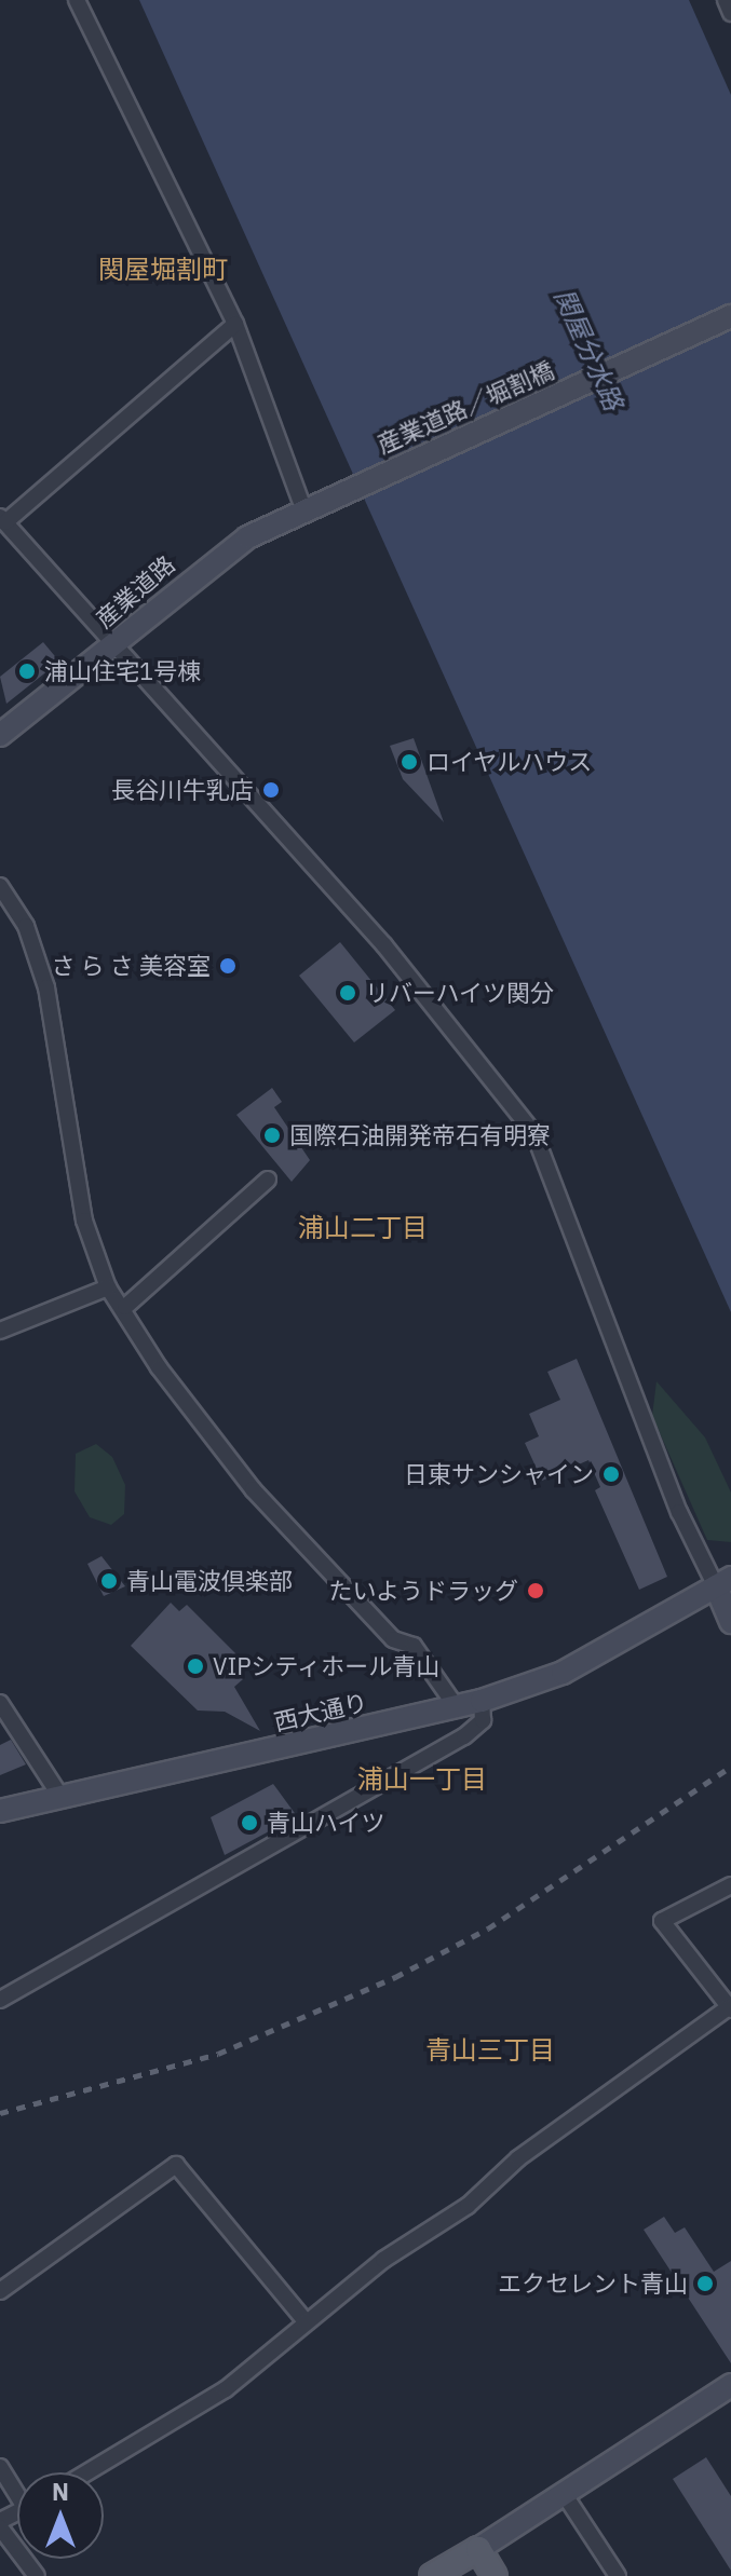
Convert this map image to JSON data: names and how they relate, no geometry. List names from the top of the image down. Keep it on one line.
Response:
{"streets":{"street":["産業道路／堀割橋","産業道路","西大通り"]},"crossings":[["産業道路／堀割橋","産業道路"]],"districts":["関屋堀割町","浦山二丁目","浦山一丁目","青山三丁目"],"water":["関屋分水路"],"places":["浦山住宅1号棟","ロイヤルハウス","長谷川牛乳店","さ ら さ 美容室","リバーハイツ関分","国際石油開発帝石有明寮","日東サンシャイン","青山電波倶楽部","たいようドラッグ","VIPシティホール青山","青山ハイツ","エクセレント青山"],"north":"top"}
